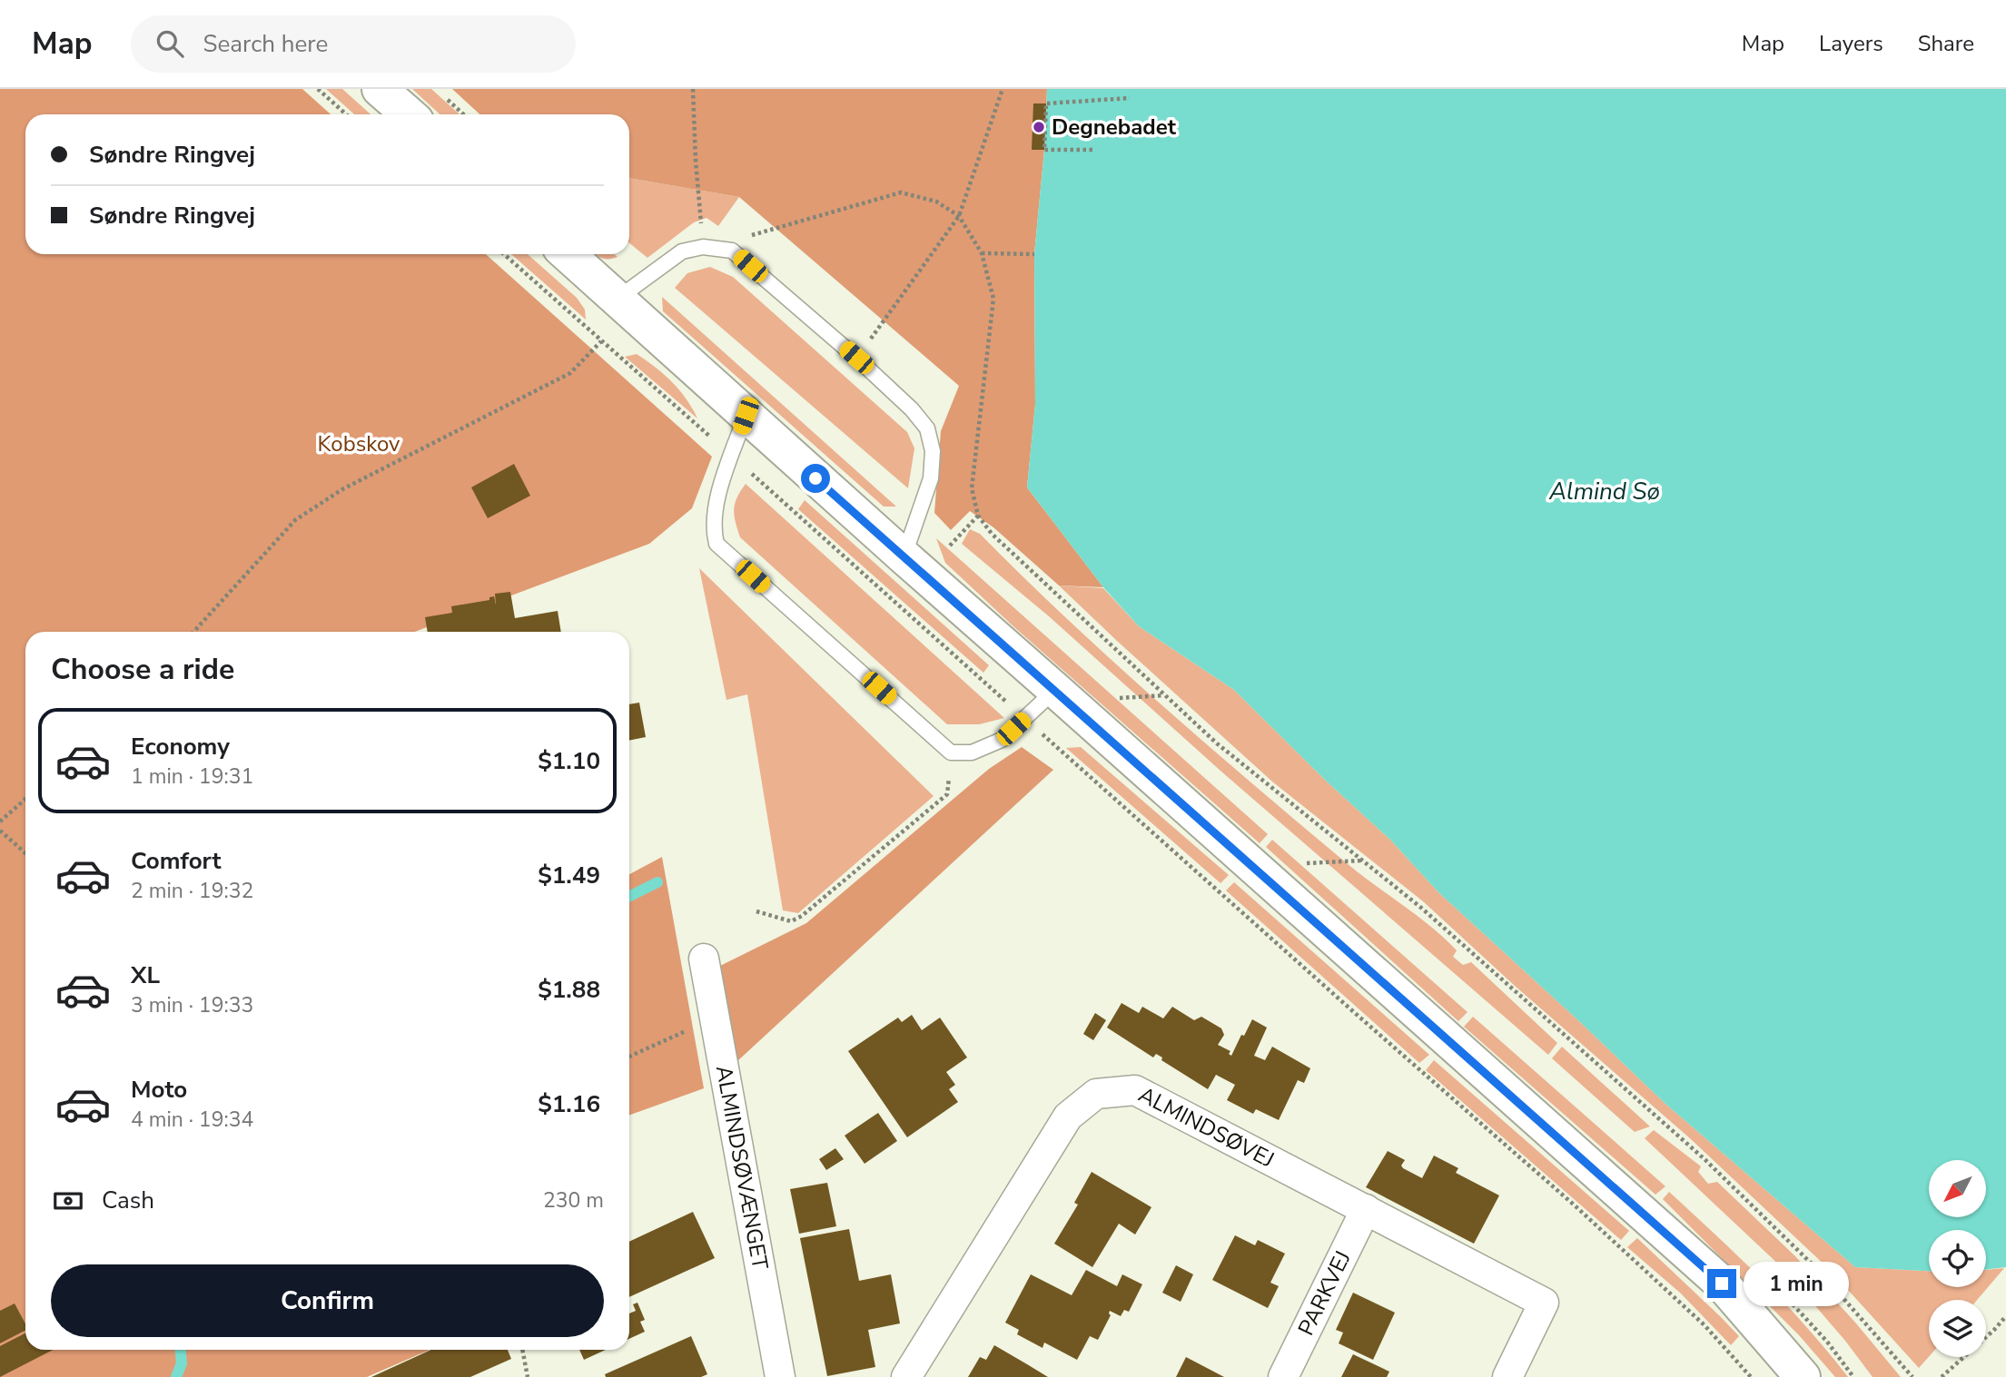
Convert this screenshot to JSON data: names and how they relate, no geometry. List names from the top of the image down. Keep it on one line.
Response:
{"streets":{"street":["ALMINDSØVEJ","ALMINDSØVÆNGET","PARKVEJ"]},"crossings":[["ALMINDSØVEJ","PARKVEJ"]],"water":["Almind Sø"],"parks":["Kobskov"],"places":["Degnebadet"],"north":"bottom left","page":{"header":"Map","search":"Search here","nav":["Map","Layers","Share"],"banner":["Søndre Ringvej","Søndre Ringvej"],"heading":"Choose a ride","list":[{"name":"Economy","note":"1 min · 19:31","value":"$1.10"},{"name":"Comfort","note":"2 min · 19:32","value":"$1.49"},{"name":"XL","note":"3 min · 19:33","value":"$1.88"},{"name":"Moto","note":"4 min · 19:34","value":"$1.16"}],"pay":["Cash","230 m"],"buttons":"Confirm","bubble":"1 min"}}
